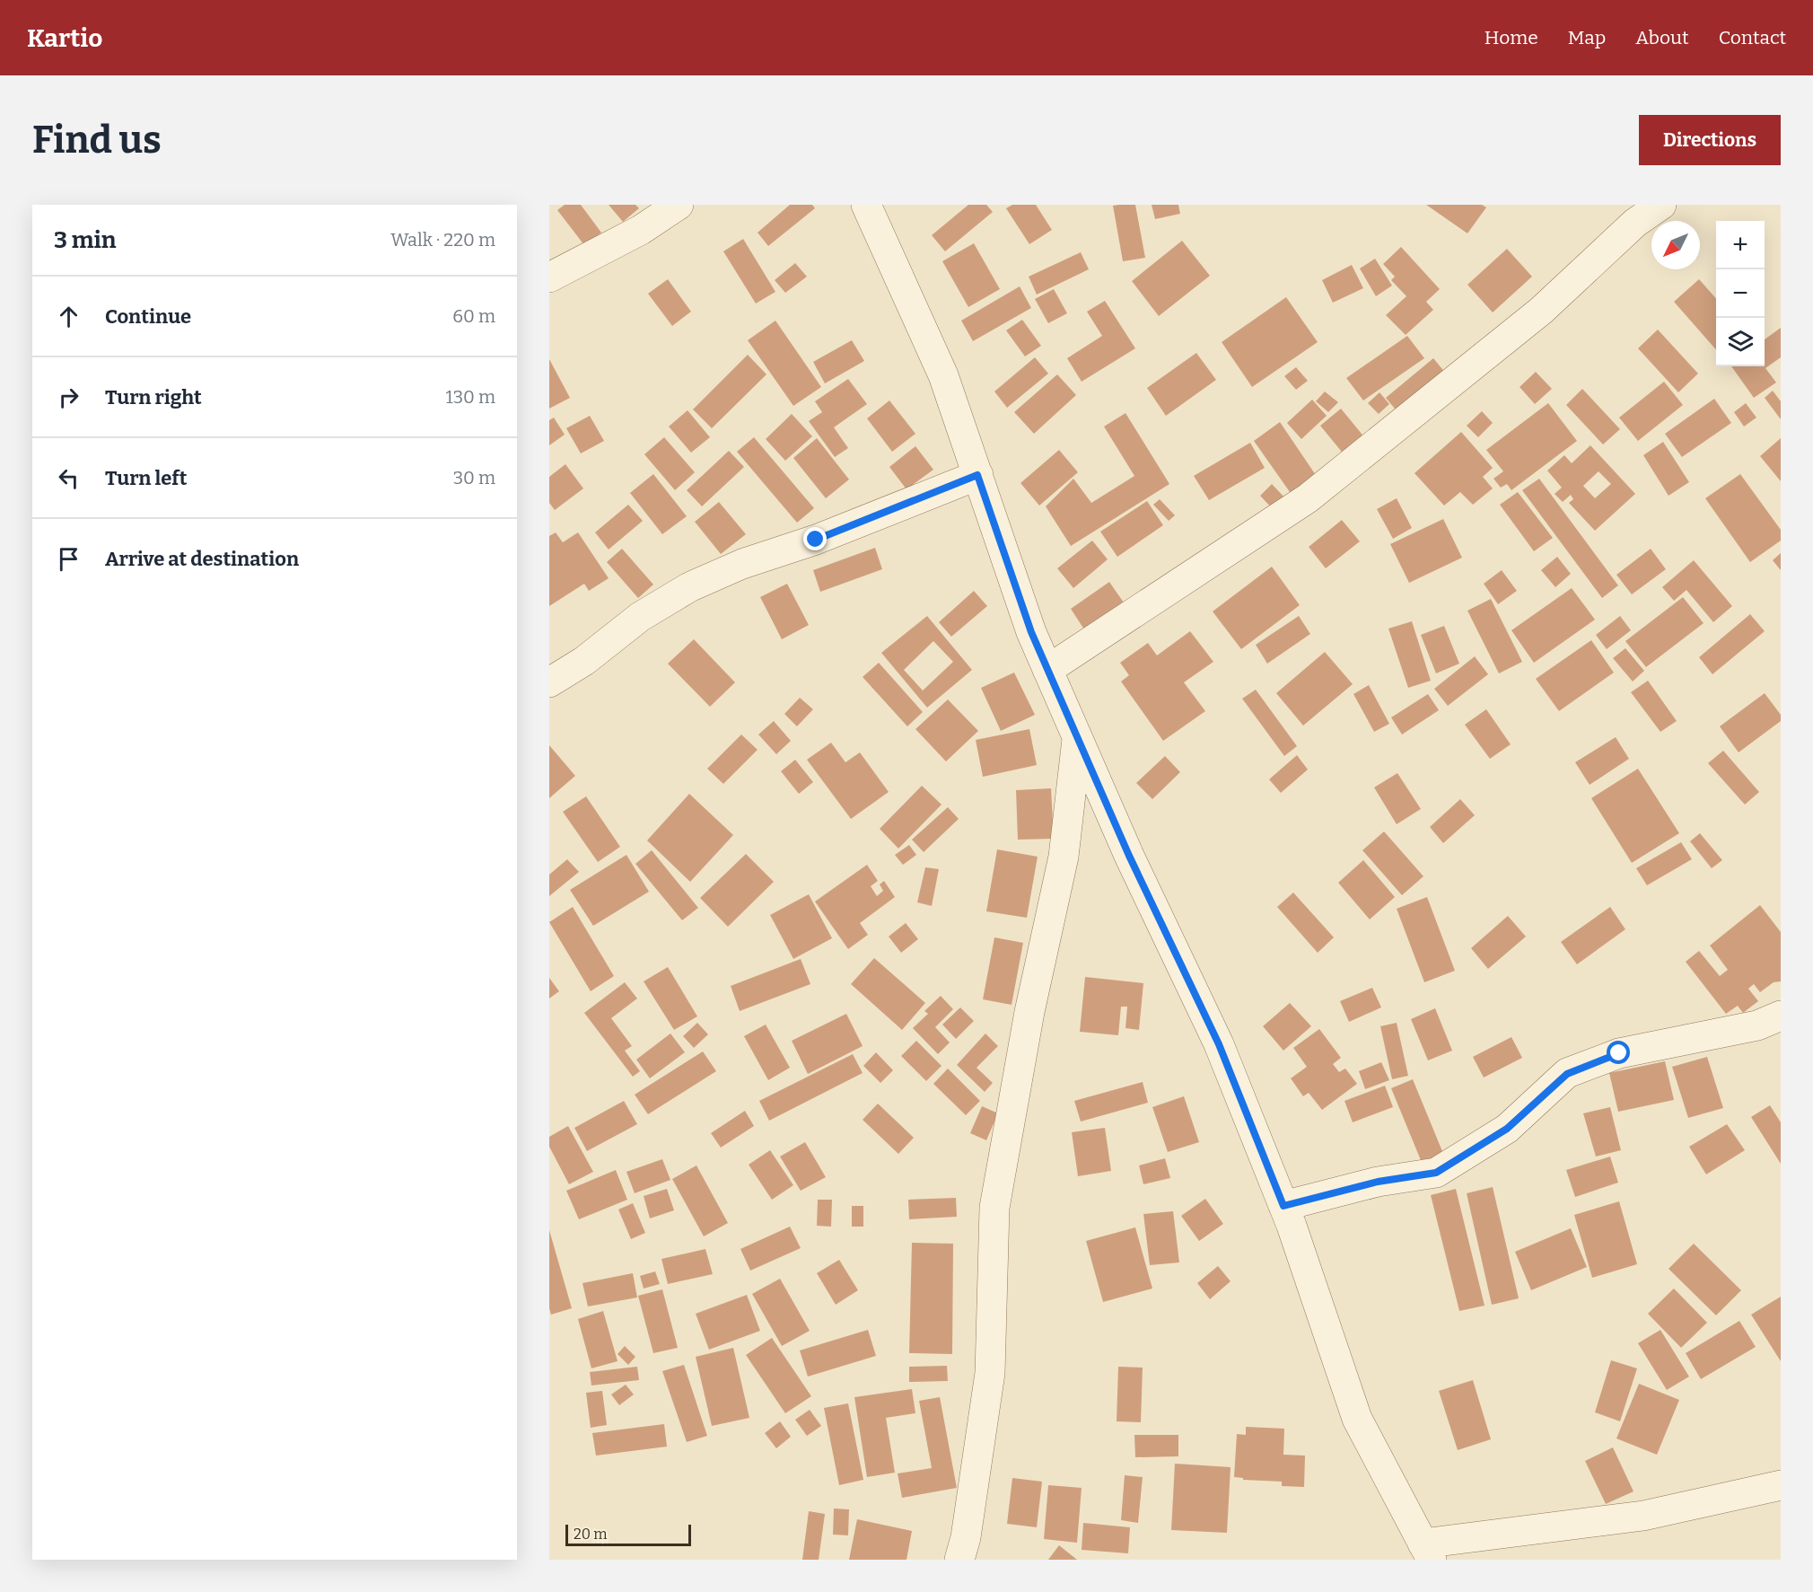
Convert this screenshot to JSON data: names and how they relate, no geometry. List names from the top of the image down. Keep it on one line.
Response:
{"scale_bar":"20 m","north":"bottom left","page":{"header":"Kartio","nav":["Home","Map","About","Contact"],"buttons":"Directions","title":"Find us","heading":["3 min","Walk · 220 m"],"map_buttons":["+","−"],"list":[["Continue","60 m"],["Turn right","130 m"],["Turn left","30 m"],"Arrive at destination"],"scale":"20 m"}}
